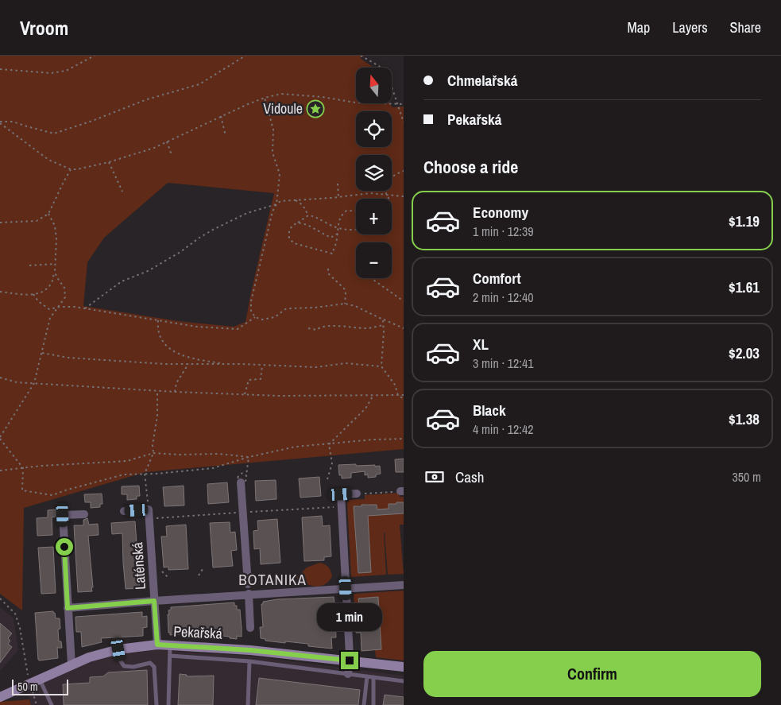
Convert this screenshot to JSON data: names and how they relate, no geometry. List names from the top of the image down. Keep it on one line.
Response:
{"streets":{"street":["Laténská","Pekařská"]},"crossings":[["Laténská","Pekařská"]],"districts":["BOTANIKA"],"places":{"place":["Vidoule"]},"scale_bar":"50 m","north":"top","page":{"header":"Vroom","nav":["Map","Layers","Share"],"banner":["Chmelařská","Pekařská"],"map_buttons":["+","−"],"heading":"Choose a ride","list":[{"name":"Economy","note":"1 min · 12:39","value":"$1.19"},{"name":"Comfort","note":"2 min · 12:40","value":"$1.61"},{"name":"XL","note":"3 min · 12:41","value":"$2.03"},{"name":"Black","note":"4 min · 12:42","value":"$1.38"}],"pay":["Cash","350 m"],"bubble":"1 min","buttons":"Confirm","scale":"50 m"}}
